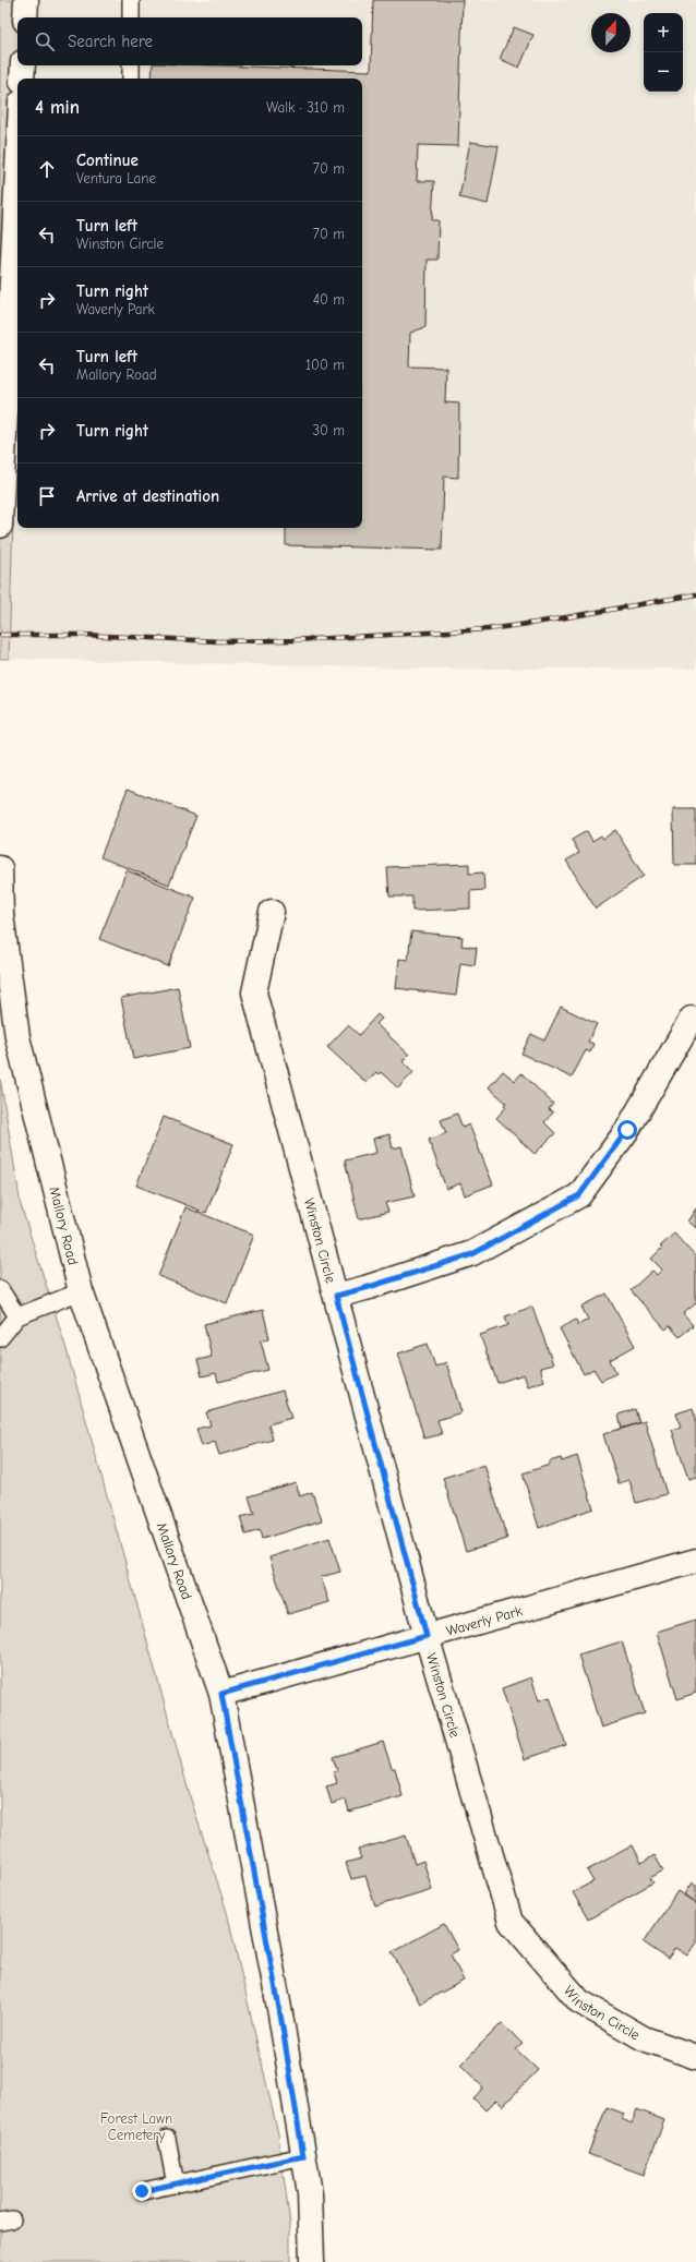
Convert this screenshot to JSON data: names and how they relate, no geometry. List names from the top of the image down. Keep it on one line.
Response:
{"streets":{"street":["Mallory Road","Winston Circle","Waverly Park"]},"crossings":[["Mallory Road","Waverly Park"],["Winston Circle","Waverly Park"]],"parks":["Forest Lawn Cemetery"],"north":"top","page":{"map_buttons":["+","−"],"search":"Search here","heading":["4 min","Walk · 310 m"],"list":[["Continue","Ventura Lane","70 m"],["Turn left","Winston Circle","70 m"],["Turn right","Waverly Park","40 m"],["Turn left","Mallory Road","100 m"],["Turn right","30 m"],"Arrive at destination"]}}
